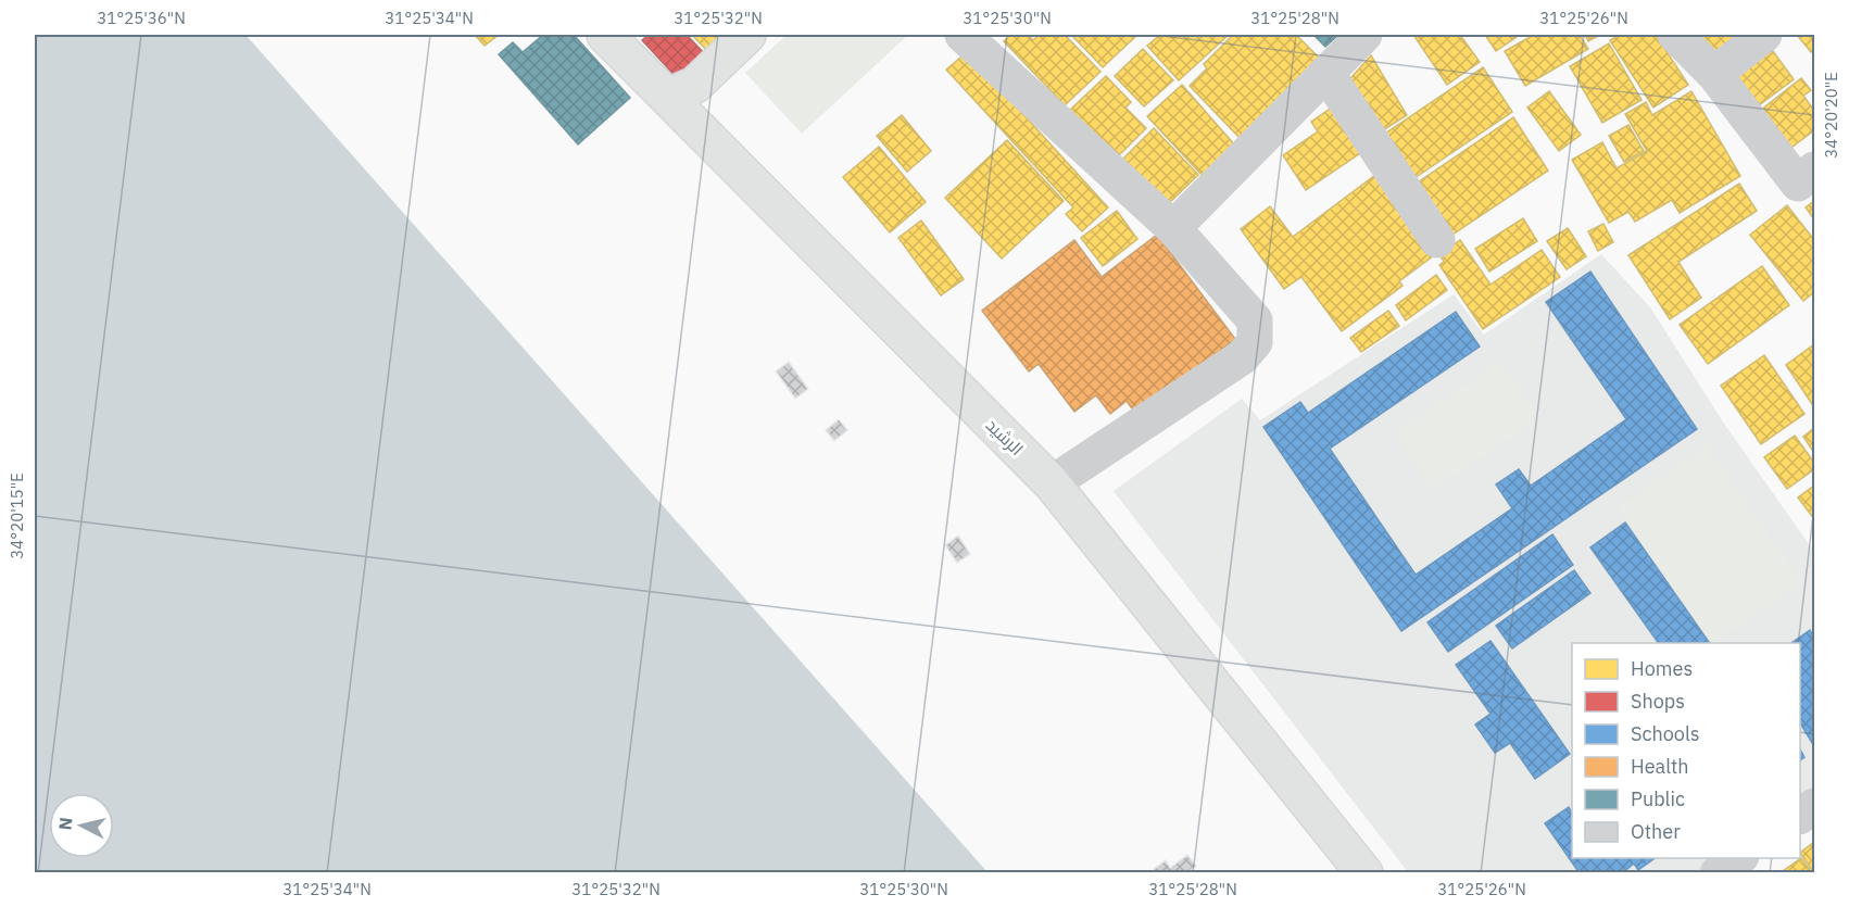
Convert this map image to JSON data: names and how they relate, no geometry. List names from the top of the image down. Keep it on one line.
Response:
{"streets":{"main road":["الرشيد"]},"legend":["Homes","Shops","Schools","Health","Public","Other"],"north":"left","coordinates":["31°25'36\"N","31°25'34\"N","31°25'32\"N","31°25'30\"N","31°25'28\"N","31°25'26\"N","34°20'20\"E","34°20'15\"E"]}
